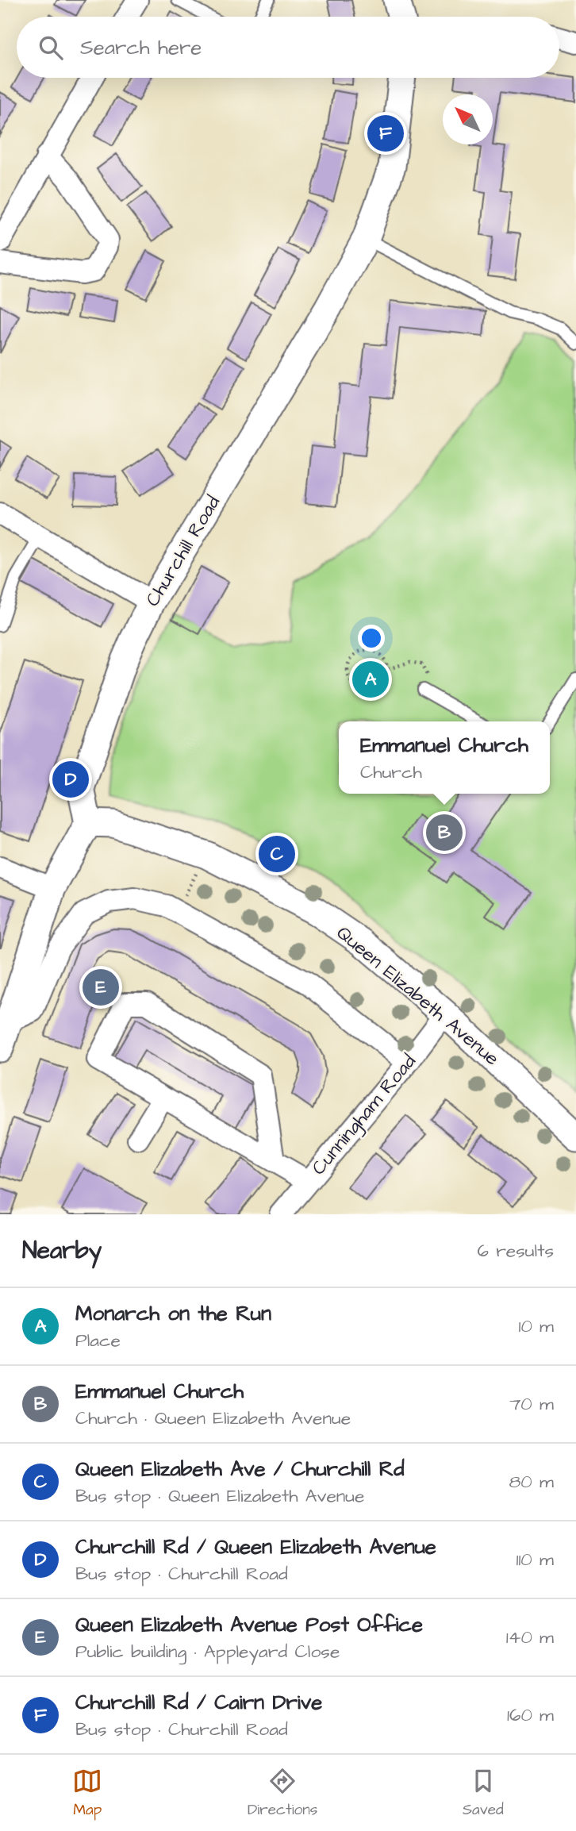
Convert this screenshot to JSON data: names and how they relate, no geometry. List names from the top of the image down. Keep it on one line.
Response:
{"streets":{"street":["Churchill Road","Queen Elizabeth Avenue","Cunningham Road"]},"crossings":[["Churchill Road","Queen Elizabeth Avenue"],["Queen Elizabeth Avenue","Cunningham Road"]],"north":"top left","page":{"search":"Search here","pins":["F","A","D","B","C","E"],"popup":["Emmanuel Church","Church"],"heading":["Nearby","6 results"],"list":[{"mark":"A","name":"Monarch on the Run","note":"Place","value":"10 m"},{"mark":"B","name":"Emmanuel Church","note":"Church · Queen Elizabeth Avenue","value":"70 m"},{"mark":"C","name":"Queen Elizabeth Ave / Churchill Rd","note":"Bus stop · Queen Elizabeth Avenue","value":"80 m"},{"mark":"D","name":"Churchill Rd / Queen Elizabeth Avenue","note":"Bus stop · Churchill Road","value":"110 m"},{"mark":"E","name":"Queen Elizabeth Avenue Post Office","note":"Public building · Appleyard Close","value":"140 m"},{"mark":"F","name":"Churchill Rd / Cairn Drive","note":"Bus stop · Churchill Road","value":"160 m"}],"nav":["Map","Directions","Saved"]}}
